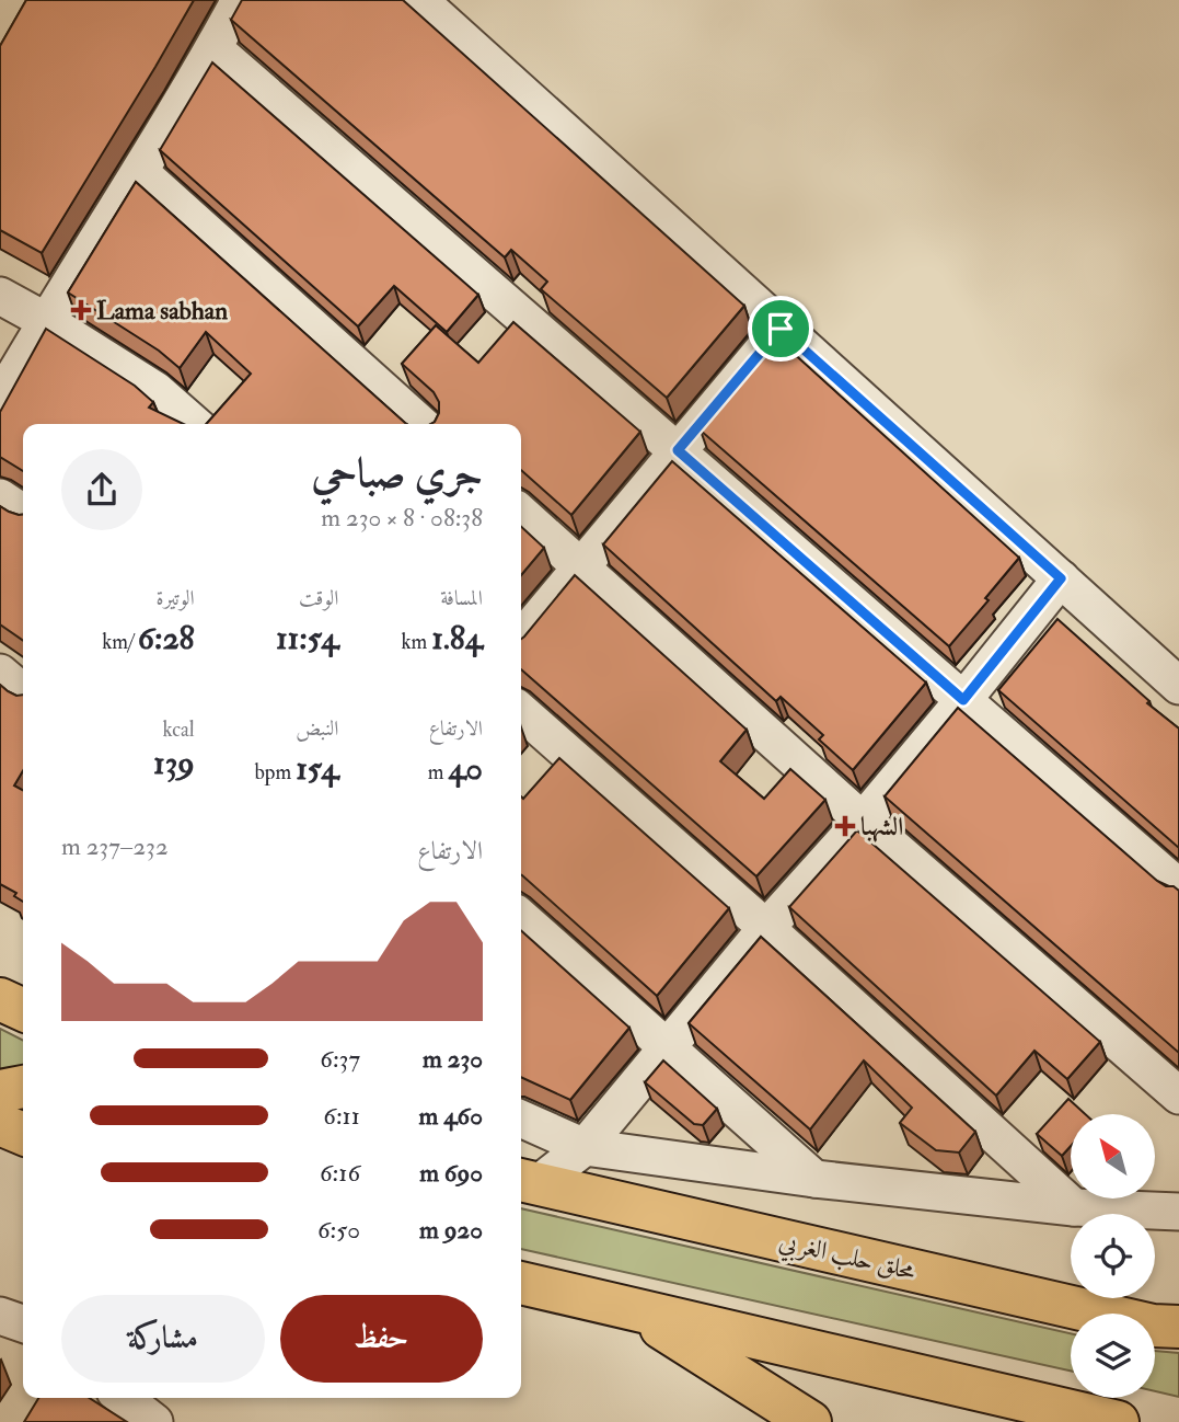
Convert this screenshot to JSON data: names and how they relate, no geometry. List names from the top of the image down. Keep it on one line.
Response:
{"streets":{"highway":["محلق حلب الغربي"]},"places":{"health":["Lama sabhan","الشهبا"]},"north":"top left","page":{"heading":["جري صباحي","08:38 · 8 × 230 m"],"stats":[["المسافة","1.84 km"],["الوقت","11:54"],["الوتيرة","6:28 /km"],["الارتفاع","40 m"],["النبض","154 bpm"],["kcal","139"]],"chart":["الارتفاع","232–237 m"],"list":[{"name":"230 m","note":"6:37"},{"name":"460 m","note":"6:11"},{"name":"690 m","note":"6:16"},{"name":"920 m","note":"6:50"}],"buttons":["حفظ","مشاركة"]}}
